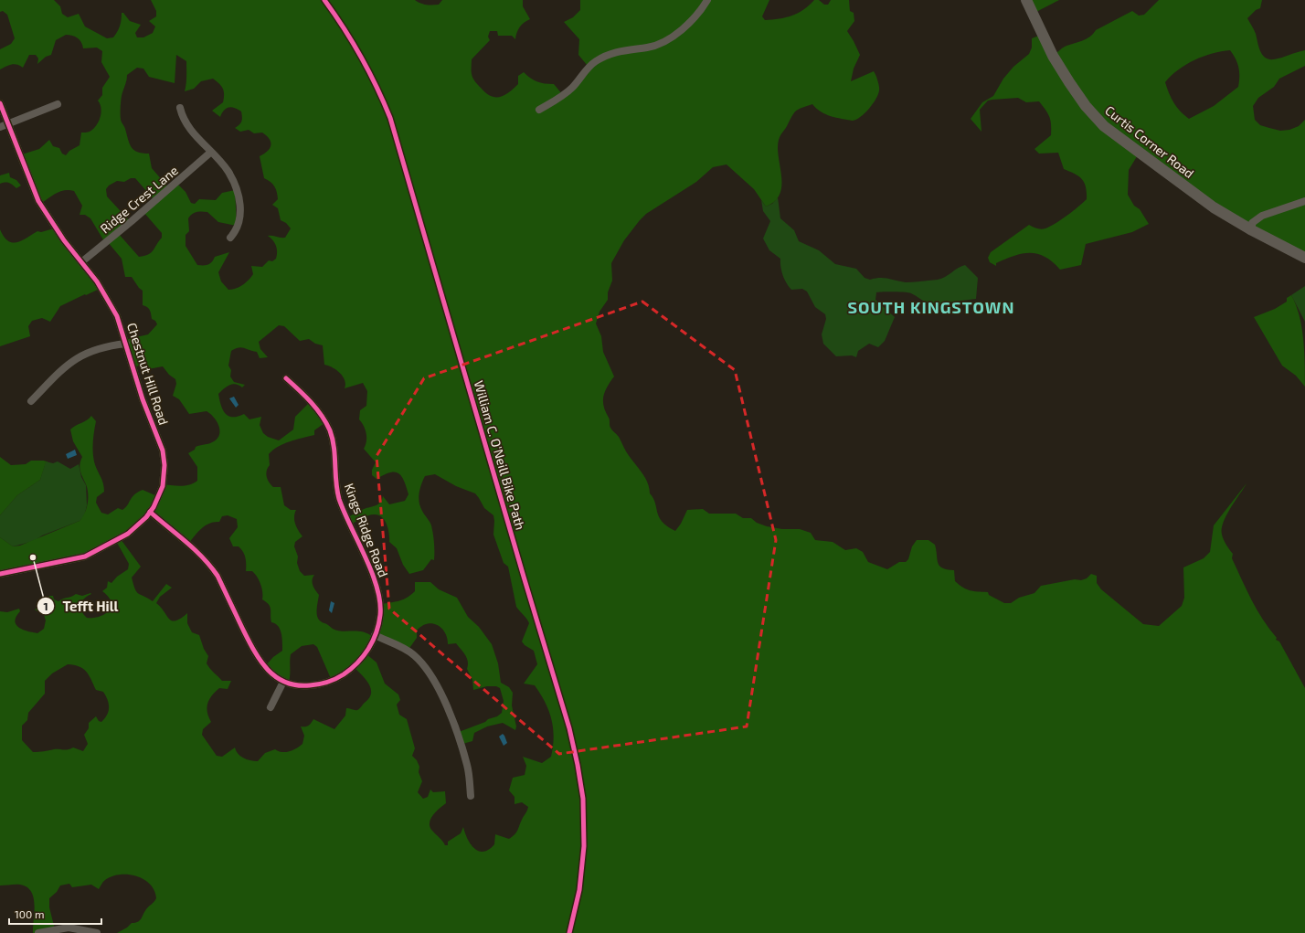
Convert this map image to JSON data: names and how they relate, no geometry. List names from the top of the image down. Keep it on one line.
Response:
{"streets":{"street":["Curtis Corner Road","Ridge Crest Lane","Chestnut Hill Road","Kings Ridge Road"],"cycle path":["William C. O'Neill Bike Path"]},"crossings":[["Ridge Crest Lane","Chestnut Hill Road"],["Chestnut Hill Road","Kings Ridge Road"]],"districts":["SOUTH KINGSTOWN"],"places":["Tefft Hill"],"scale_bar":"100 m"}
